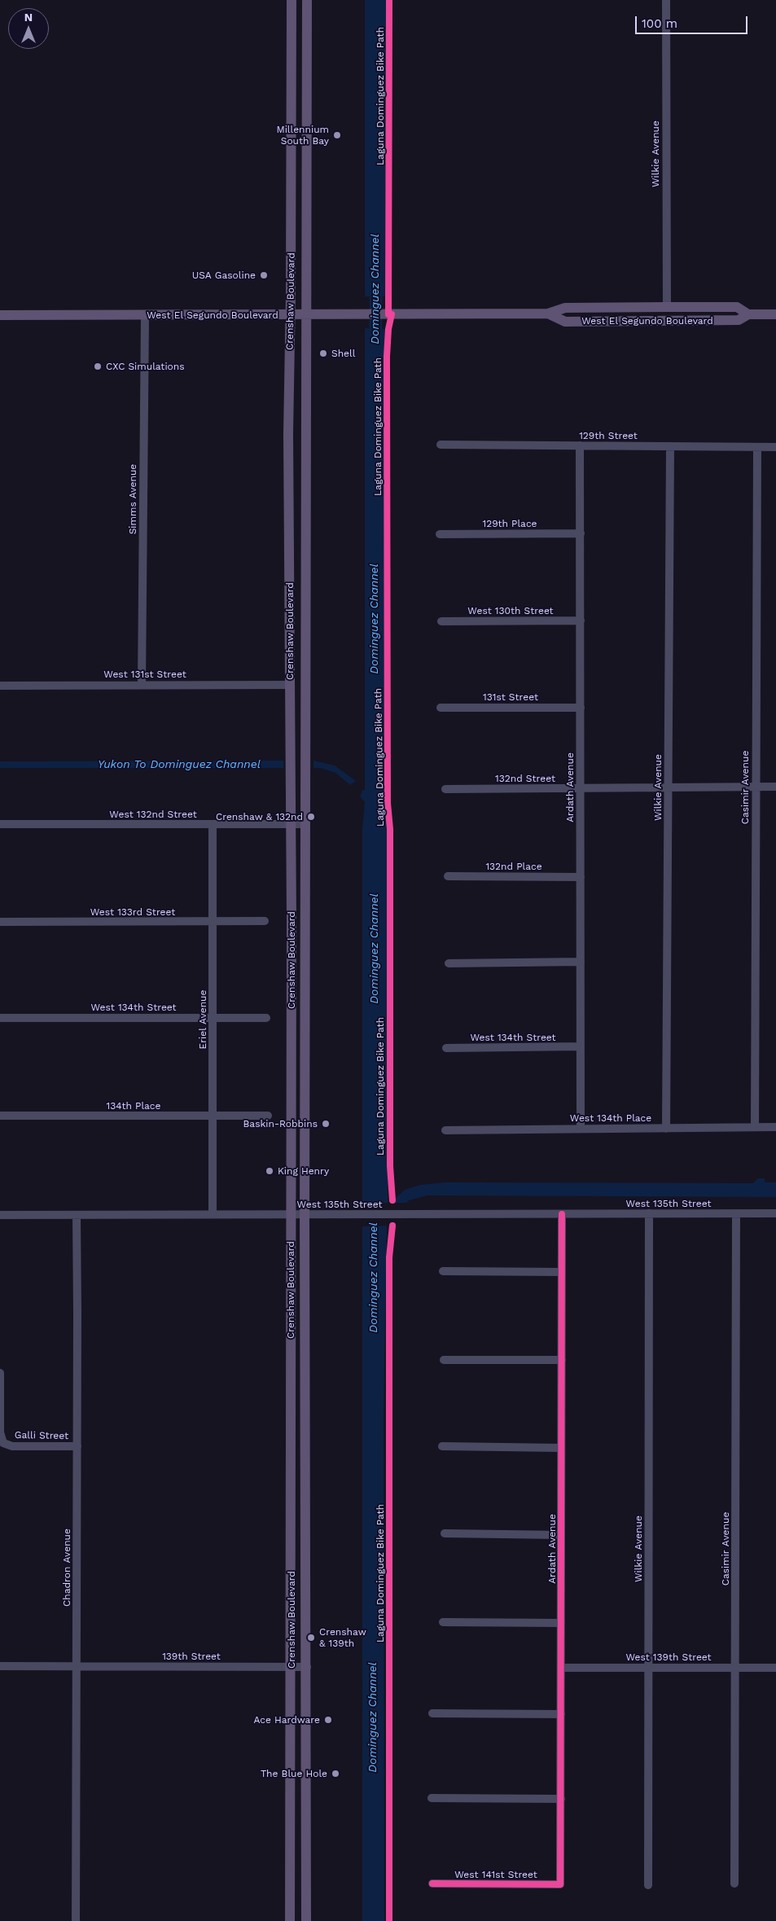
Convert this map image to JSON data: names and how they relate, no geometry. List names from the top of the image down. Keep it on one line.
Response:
{"streets":{"main road":["Crenshaw Boulevard","West El Segundo Boulevard"],"street":["Wilkie Avenue","129th Street","Simms Avenue","129th Place","West 130th Street","West 131st Street","131st Street","132nd Street","Ardath Avenue","Casimir Avenue","West 132nd Street","132nd Place","West 133rd Street","West 134th Street","Eriel Avenue","134th Place","West 134th Place","West 135th Street","Galli Street","Chadron Avenue","139th Street","West 139th Street","West 141st Street"],"cycle path":["Laguna Dominguez Bike Path"]},"crossings":[["Wilkie Avenue","West El Segundo Boulevard"],["Wilkie Avenue","129th Street"],["Wilkie Avenue","132nd Street"],["Wilkie Avenue","West 134th Place"],["Wilkie Avenue","West 135th Street"],["Wilkie Avenue","West 139th Street"],["Crenshaw Boulevard","West El Segundo Boulevard"],["Crenshaw Boulevard","West 131st Street"],["Crenshaw Boulevard","West 132nd Street"],["Crenshaw Boulevard","West 135th Street"],["Crenshaw Boulevard","139th Street"],["West El Segundo Boulevard","Simms Avenue"],["129th Street","Ardath Avenue"],["129th Street","Casimir Avenue"],["Simms Avenue","West 131st Street"],["129th Place","Ardath Avenue"],["West 130th Street","Ardath Avenue"],["131st Street","Ardath Avenue"],["132nd Street","Ardath Avenue"],["132nd Street","Casimir Avenue"],["Ardath Avenue","132nd Place"],["Ardath Avenue","West 134th Street"],["Ardath Avenue","West 134th Place"],["Ardath Avenue","West 135th Street"],["Ardath Avenue","West 139th Street"],["Ardath Avenue","West 141st Street"],["Casimir Avenue","West 134th Place"],["Casimir Avenue","West 135th Street"],["Casimir Avenue","West 139th Street"],["West 132nd Street","Eriel Avenue"],["West 133rd Street","Eriel Avenue"],["West 134th Street","Eriel Avenue"],["Eriel Avenue","134th Place"],["Eriel Avenue","West 135th Street"],["West 135th Street","Chadron Avenue"],["Galli Street","Chadron Avenue"],["Chadron Avenue","139th Street"]],"water":["Dominguez Channel","Yukon To Dominguez Channel"],"places":["Millennium South Bay","USA Gasoline","Shell","CXC Simulations","Crenshaw & 132nd","Baskin-Robbins","King Henry","Crenshaw & 139th","Ace Hardware","The Blue Hole"],"scale_bar":"100 m","north":"top"}
